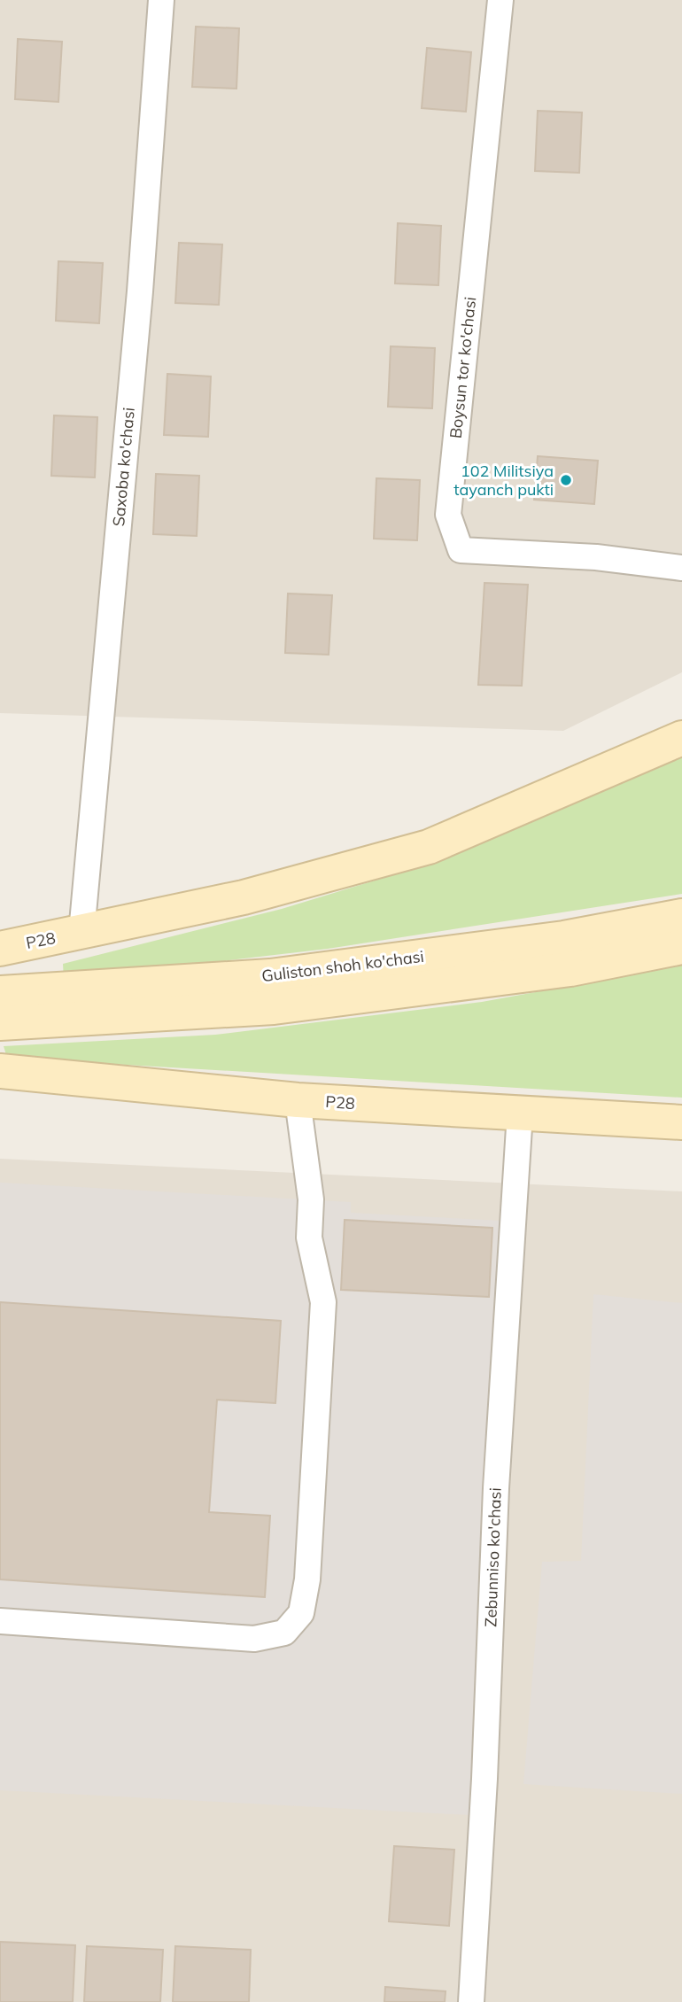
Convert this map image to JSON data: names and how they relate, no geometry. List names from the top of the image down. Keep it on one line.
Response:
{"streets":{"main road":["P28","Guliston shoh ko'chasi","Р28"],"street":["Boysun tor ko'chasi","Saxoba ko'chasi","Zebunniso ko'chasi"]},"crossings":[["Saxoba ko'chasi","P28"],["Р28","Zebunniso ko'chasi"]],"places":["102 Militsiya tayanch pukti"]}
